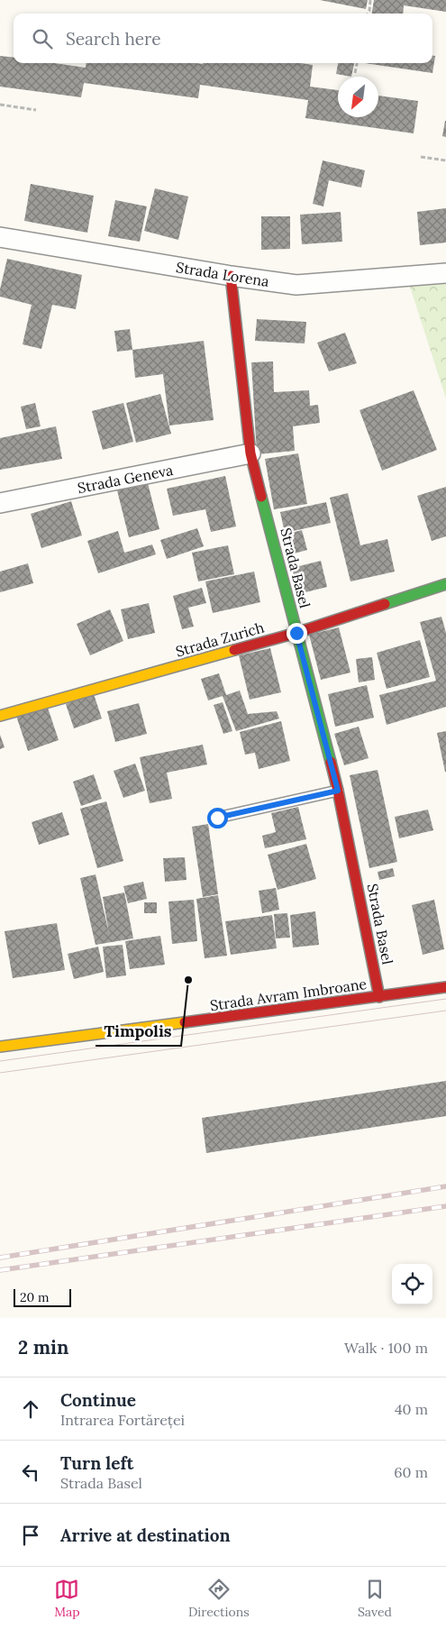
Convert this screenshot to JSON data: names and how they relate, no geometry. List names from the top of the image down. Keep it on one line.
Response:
{"streets":{"street":["Strada Lorena","Strada Geneva","Strada Basel","Strada Zurich","Strada Avram Imbroane"]},"crossings":[["Strada Lorena","Strada Basel"],["Strada Geneva","Strada Basel"],["Strada Basel","Strada Zurich"],["Strada Basel","Strada Avram Imbroane"]],"places":["Timpolis"],"scale_bar":"20 m","north":"bottom left","page":{"search":"Search here","scale":"20 m","heading":["2 min","Walk · 100 m"],"list":[["Continue","Intrarea Fortăreței","40 m"],["Turn left","Strada Basel","60 m"],"Arrive at destination"],"nav":["Map","Directions","Saved"]}}
